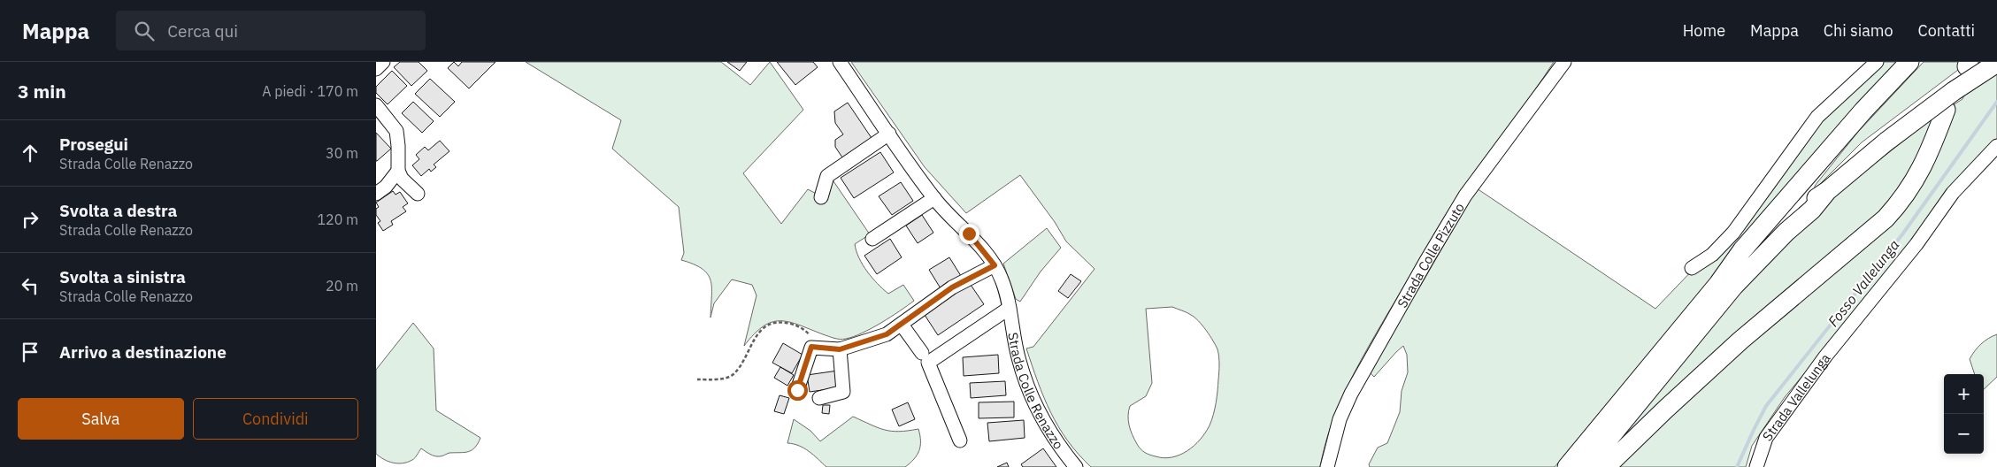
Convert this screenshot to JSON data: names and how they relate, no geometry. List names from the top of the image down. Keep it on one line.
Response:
{"streets":{"street":["Strada Colle Pizzuto","Strada Colle Renazzo","Strada Vallelunga"]},"water":["Fosso Vallelunga"],"page":{"header":"Mappa","search":"Cerca qui","nav":["Home","Mappa","Chi siamo","Contatti"],"heading":["3 min","A piedi · 170 m"],"list":[["Prosegui","Strada Colle Renazzo","30 m"],["Svolta a destra","Strada Colle Renazzo","120 m"],["Svolta a sinistra","Strada Colle Renazzo","20 m"],"Arrivo a destinazione"],"map_buttons":["+","−"],"buttons":["Salva","Condividi"]}}
